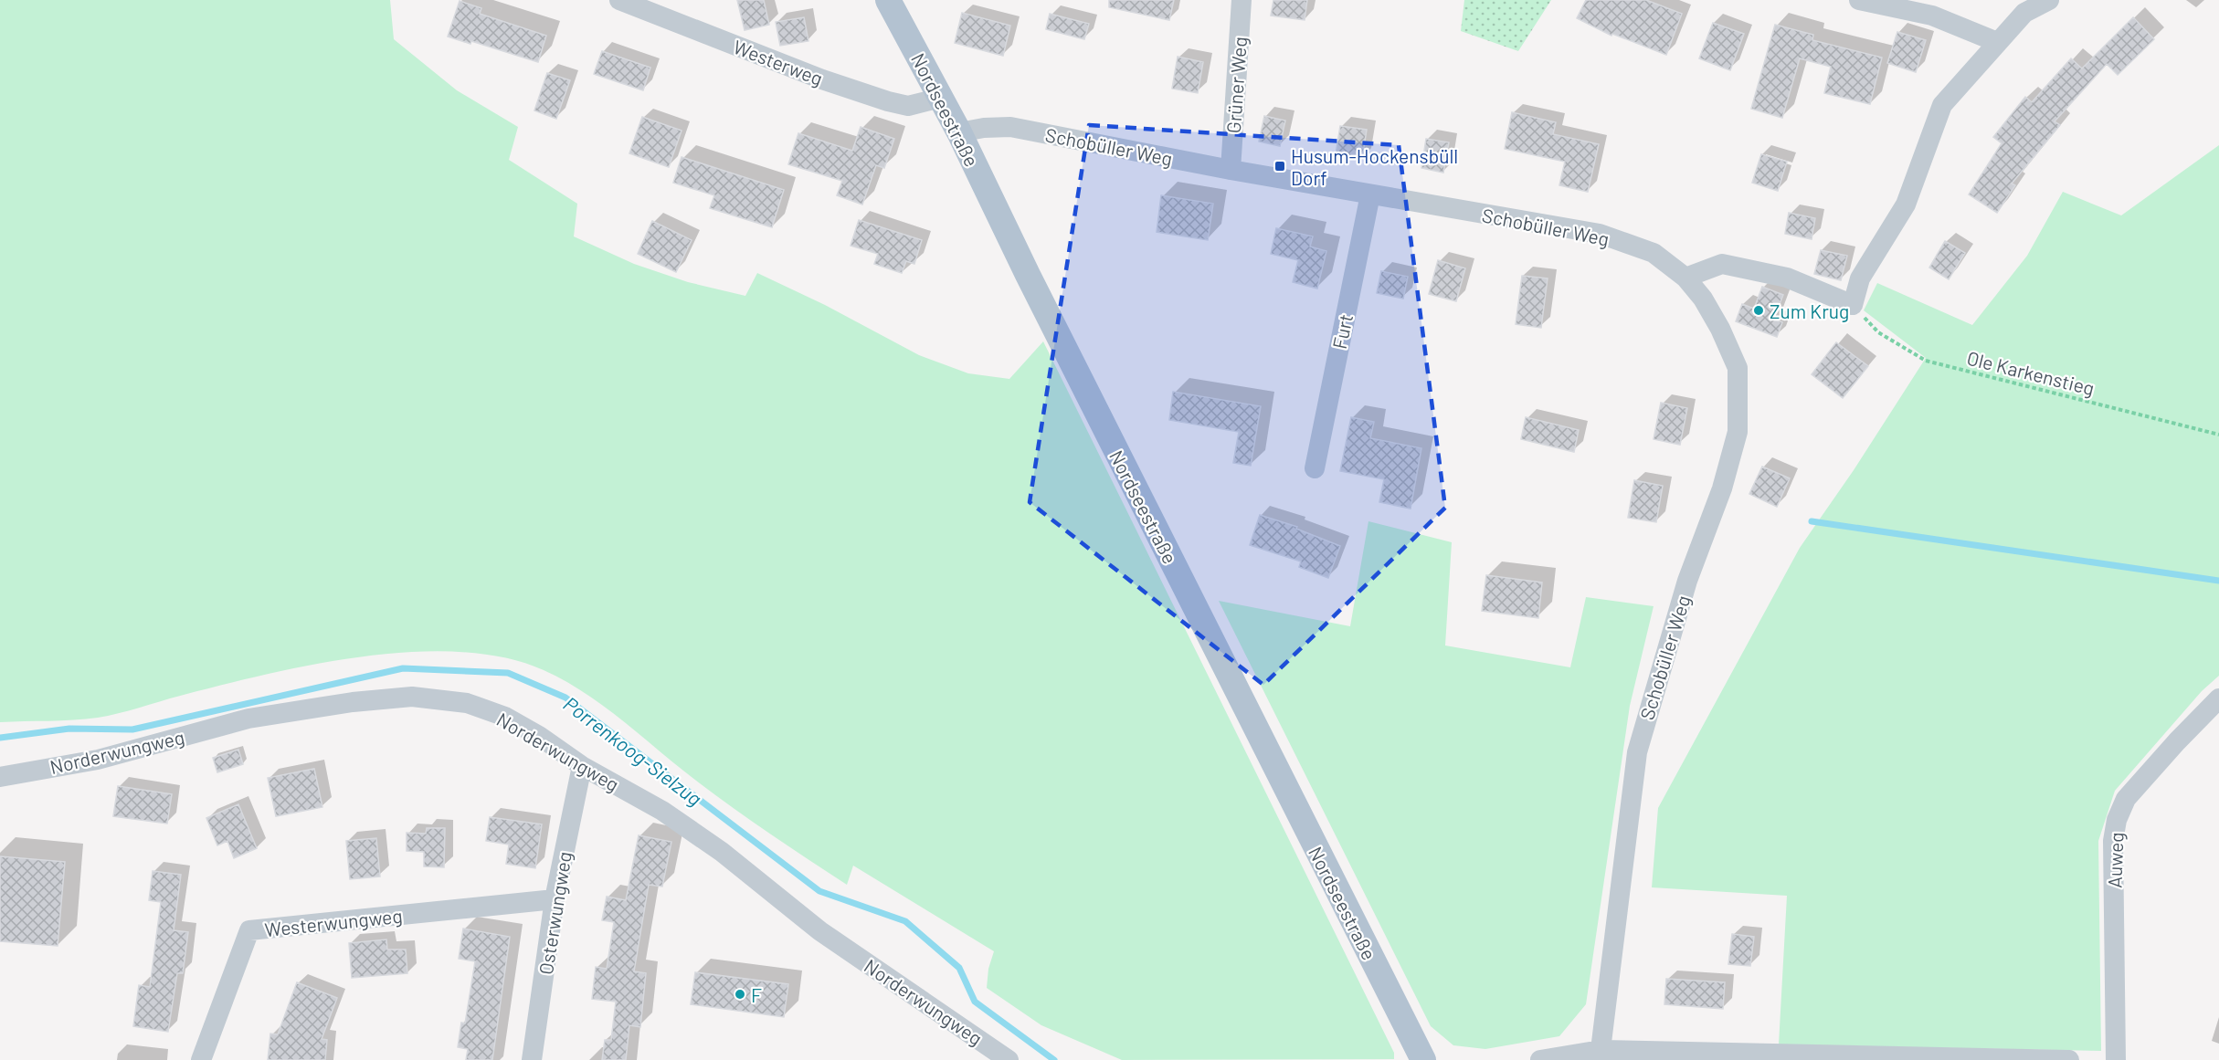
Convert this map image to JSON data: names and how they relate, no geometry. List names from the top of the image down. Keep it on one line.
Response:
{"streets":{"main road":["Nordseestraße"],"street":["Westerweg","Grüner Weg","Schobüller Weg","Furt","Norderwungweg","Auweg","Osterwungweg","Westerwungweg"],"path":["Ole Karkenstieg"]},"crossings":[["Westerweg","Nordseestraße"],["Grüner Weg","Schobüller Weg"],["Nordseestraße","Schobüller Weg"],["Schobüller Weg","Furt"],["Norderwungweg","Osterwungweg"],["Osterwungweg","Westerwungweg"]],"water":["Porrenkoog-Sielzug"],"places":{"transit":["Husum-Hockensbüll Dorf"],"other":["Zum Krug","F"]}}
